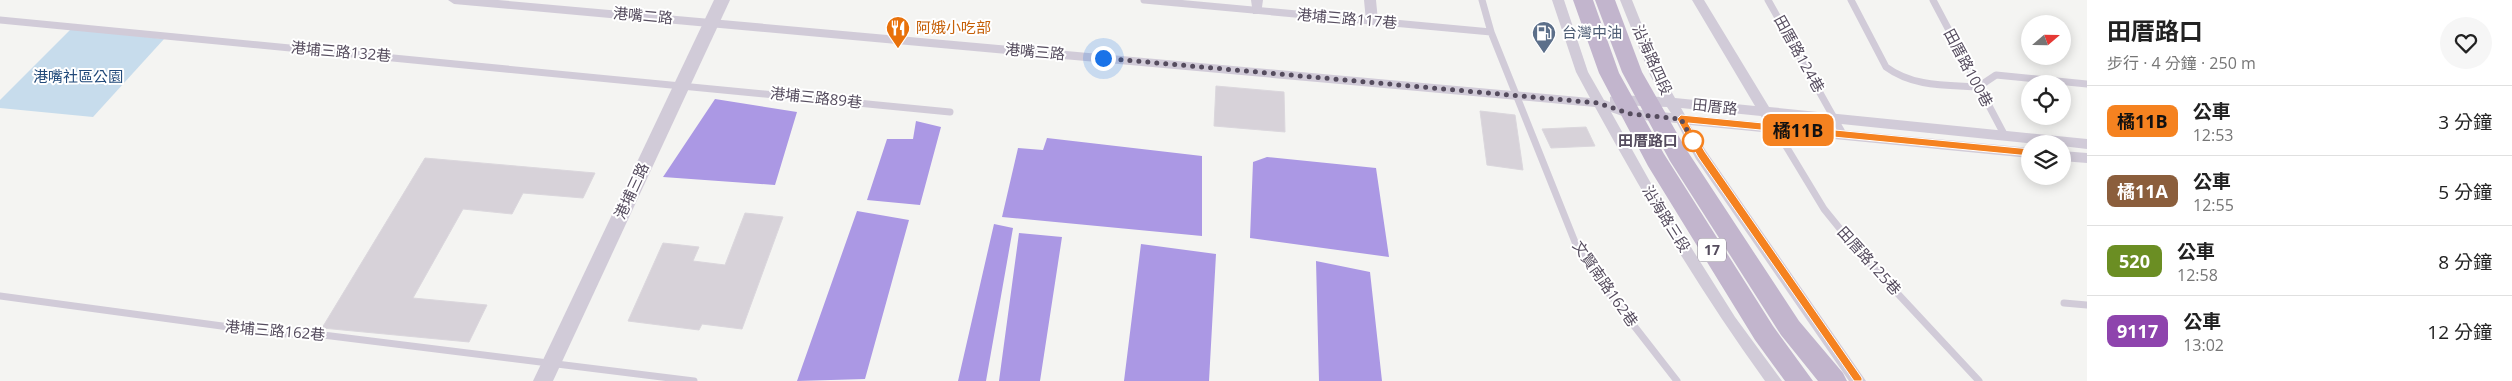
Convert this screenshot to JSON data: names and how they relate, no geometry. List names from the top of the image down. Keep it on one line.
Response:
{"streets":{"main road":["沿海路四段","沿海路三段","17"],"street":["港嘴二路","港嘴三路","田厝路","港埔三路"],"lane":["港埔三路117巷","港埔三路132巷","田厝路124巷","田厝路100巷","港埔三路89巷","田厝路125巷","文賢南路162巷","港埔三路162巷"]},"crossings":[["港嘴二路","港嘴三路"],["港嘴二路","港埔三路"],["港埔三路117巷","文賢南路162巷"],["港埔三路132巷","港埔三路89巷"],["港埔三路132巷","港埔三路"],["港嘴三路","田厝路"],["港嘴三路","港埔三路"],["港嘴三路","沿海路三段"],["港嘴三路","文賢南路162巷"],["田厝路124巷","田厝路"],["沿海路四段","田厝路"],["沿海路四段","沿海路三段"],["沿海路四段","17"],["田厝路100巷","田厝路"],["港埔三路89巷","港埔三路"],["田厝路","沿海路三段"],["田厝路","17"],["田厝路","田厝路125巷"],["港埔三路","港埔三路162巷"],["沿海路三段","17"]],"parks":["港嘴社區公園"],"places":{"restaurant":["阿娥小吃部"],"fuel station":["台灣中油"],"other":["田厝路口"]},"lines":["bus line 橘11B"],"north":"right","page":{"on_map":"橘11B","heading":["田厝路口","步行 · 4 分鐘 · 250 m"],"list":[{"mark":"橘11B","name":"公車","note":"12:53","value":"3 分鐘"},{"mark":"橘11A","name":"公車","note":"12:55","value":"5 分鐘"},{"mark":"520","name":"公車","note":"12:58","value":"8 分鐘"},{"mark":"9117","name":"公車","note":"13:02","value":"12 分鐘"}]}}
